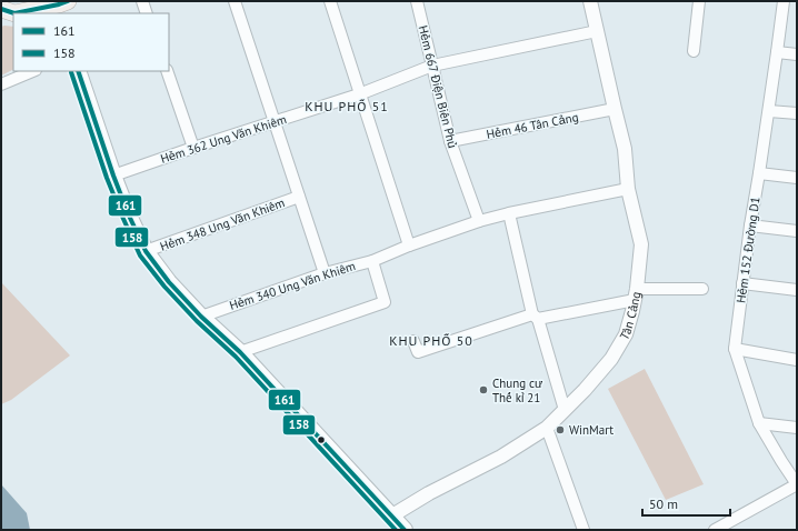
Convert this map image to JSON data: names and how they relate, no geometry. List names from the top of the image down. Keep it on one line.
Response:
{"streets":{"street":["Hẻm 667 Điện Biên Phủ","Hẻm 46 Tân Cảng","Hẻm 362 Ung Văn Khiêm","Hẻm 348 Ung Văn Khiêm","Hẻm 152 Đường D1","Hẻm 340 Ung Văn Khiêm","Tân Cảng"]},"crossings":[["Hẻm 667 Điện Biên Phủ","Hẻm 46 Tân Cảng"],["Hẻm 667 Điện Biên Phủ","Hẻm 362 Ung Văn Khiêm"],["Hẻm 667 Điện Biên Phủ","Hẻm 340 Ung Văn Khiêm"],["Hẻm 46 Tân Cảng","Tân Cảng"],["Hẻm 362 Ung Văn Khiêm","Tân Cảng"],["Hẻm 348 Ung Văn Khiêm","Hẻm 340 Ung Văn Khiêm"],["Hẻm 340 Ung Văn Khiêm","Tân Cảng"]],"districts":["KHU PHỐ 51","KHU PHỐ 50"],"places":["Chung cư Thế kỉ 21","WinMart"],"lines":["transit line 161","transit line 158"],"legend":["161","158"],"scale_bar":"50 m"}
